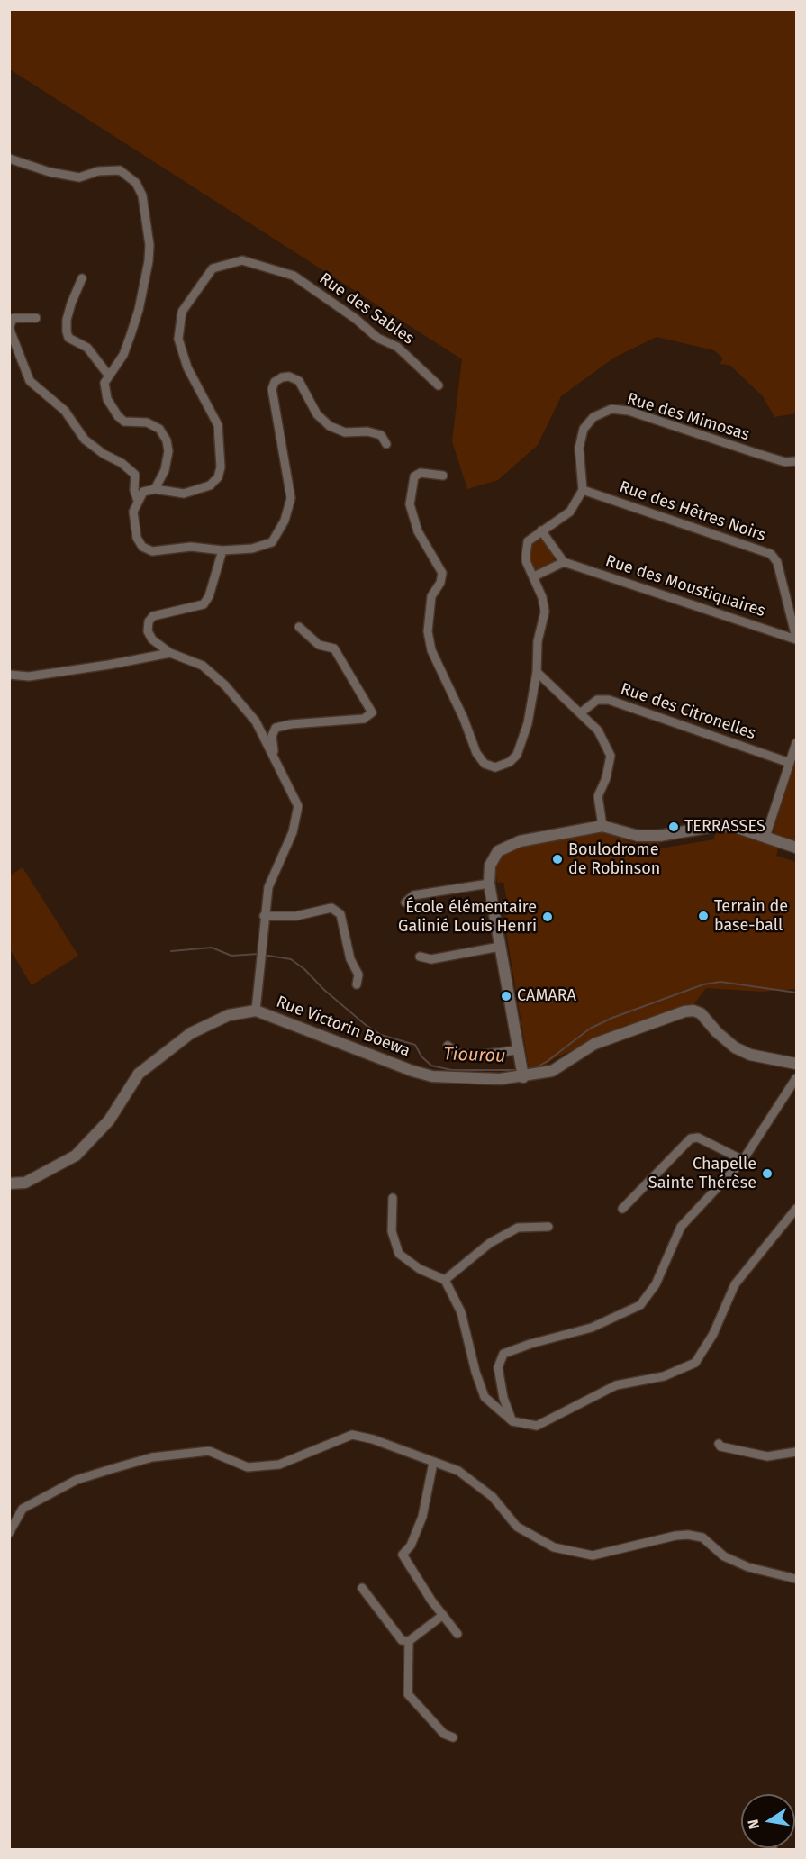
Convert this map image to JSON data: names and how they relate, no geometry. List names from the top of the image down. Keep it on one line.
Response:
{"streets":{"street":["Rue des Sables","Rue des Mimosas","Rue des Hêtres Noirs","Rue des Moustiquaires","Rue des Citronelles","Rue Victorin Boewa"]},"crossings":[["Rue des Mimosas","Rue des Hêtres Noirs"],["Rue des Hêtres Noirs","Rue des Moustiquaires"]],"water":["Tiourou"],"places":["TERRASSES","Boulodrome de Robinson","Terrain de base-ball","École élémentaire Galinié Louis Henri","CAMARA","Chapelle Sainte Thérèse"],"north":"left"}
